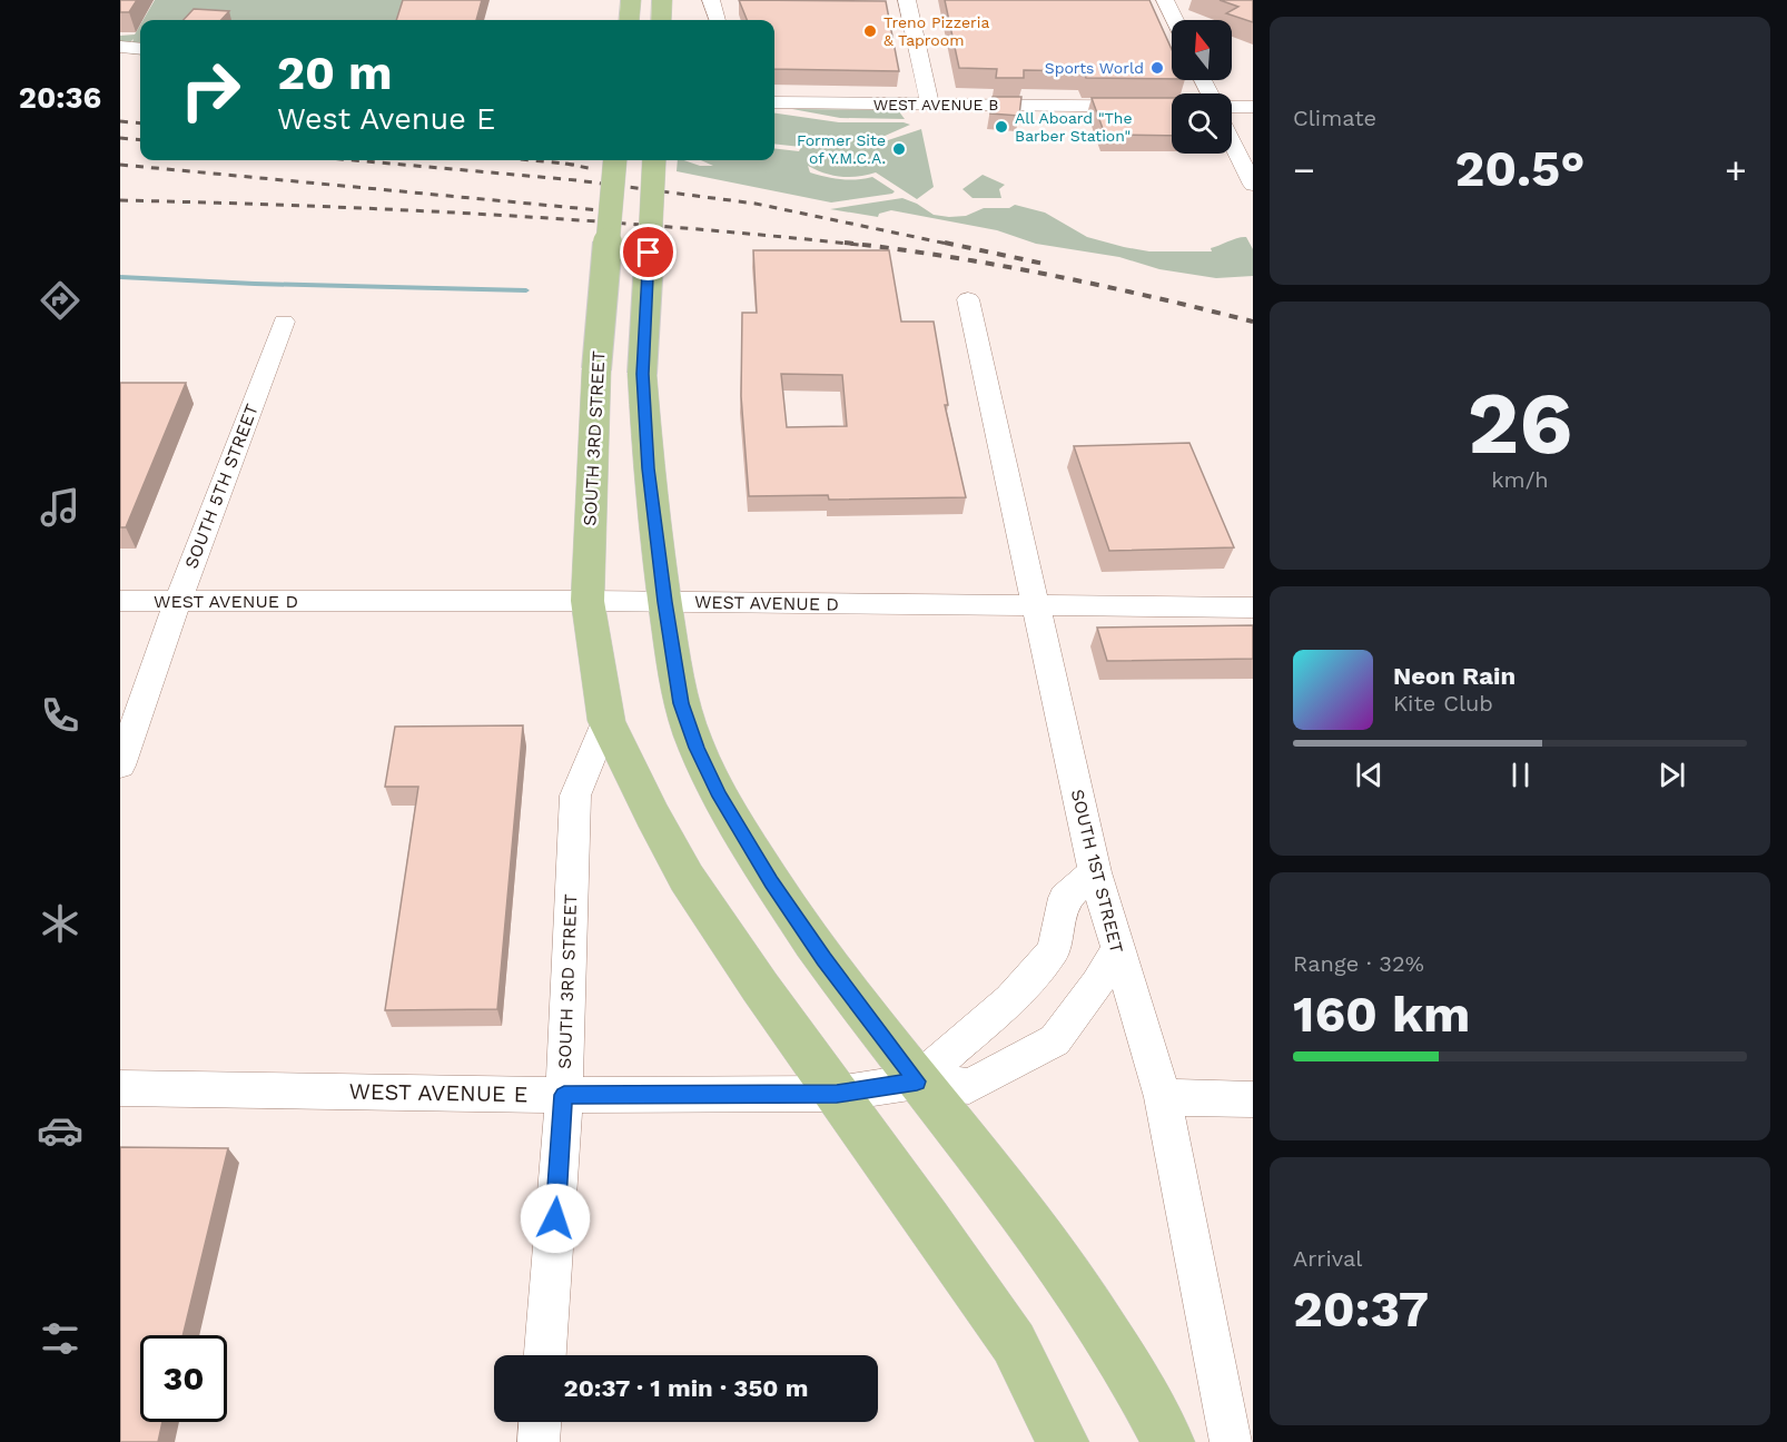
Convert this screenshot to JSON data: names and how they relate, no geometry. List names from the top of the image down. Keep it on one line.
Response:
{"streets":{"main road":["SOUTH 3RD STREET"],"street":["WEST AVENUE B","SOUTH 5TH STREET","WEST AVENUE D","SOUTH 1ST STREET","WEST AVENUE E"]},"crossings":[["SOUTH 3RD STREET","WEST AVENUE D"],["SOUTH 3RD STREET","WEST AVENUE E"],["SOUTH 5TH STREET","WEST AVENUE D"],["WEST AVENUE D","SOUTH 1ST STREET"],["SOUTH 1ST STREET","WEST AVENUE E"]],"places":["Treno Pizzeria & Taproom","Sports World","All Aboard \"The Barber Station\"","Former Site of Y.M.C.A."],"north":"top","page":{"tabs":"20:36","tile":["Climate",["26","km/h"],["Range · 32%","160 km"],["Arrival","20:37"]],"turn":["20 m","West Avenue E"],"heat":["−","20.5°","+"],"song":["Neon Rain","Kite Club"],"limit":"30","trip":"20:37 · 1 min · 350 m"}}
